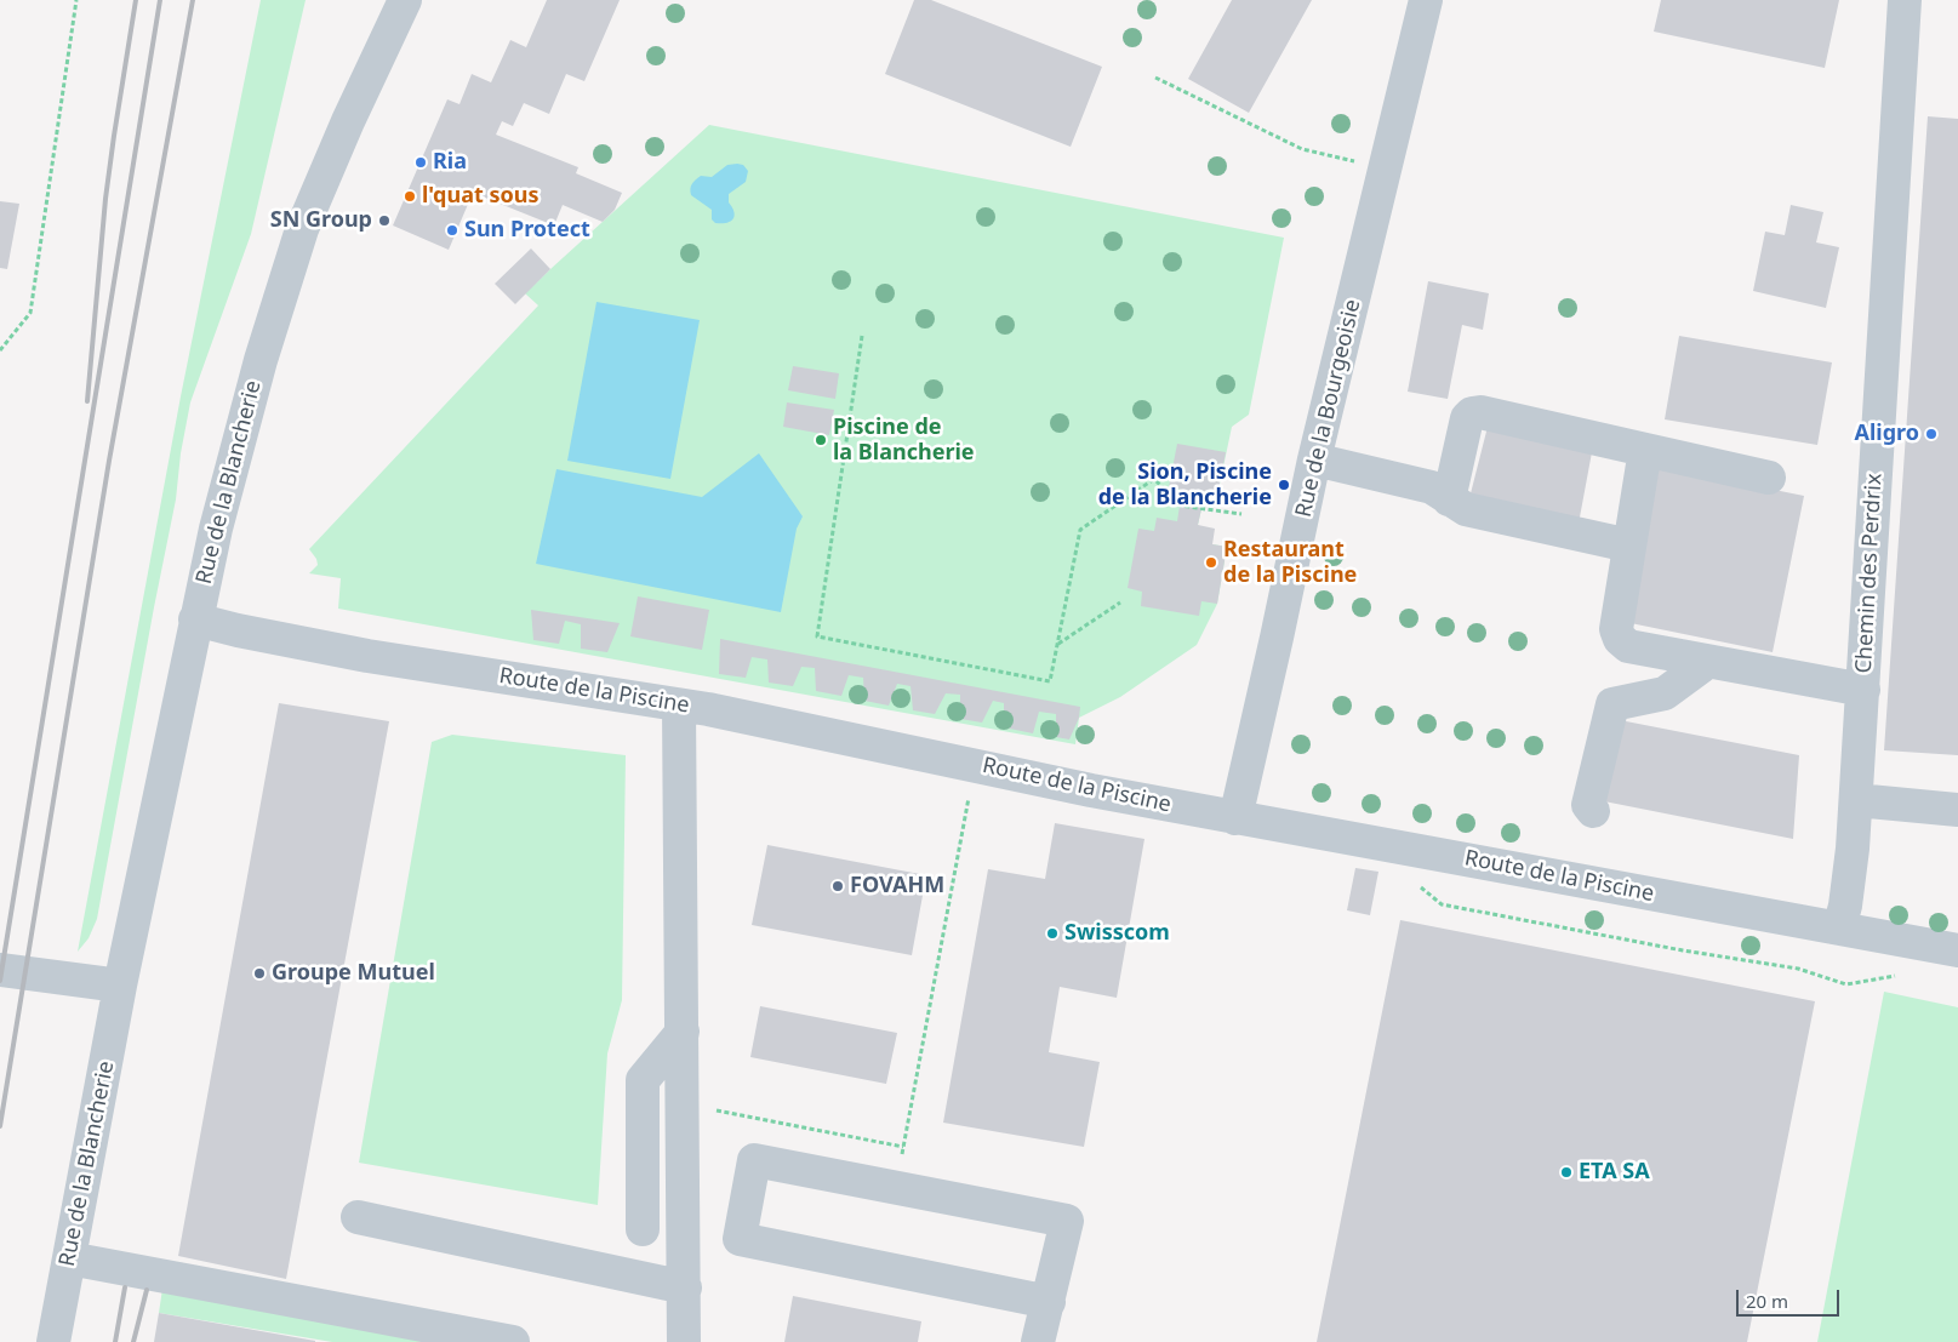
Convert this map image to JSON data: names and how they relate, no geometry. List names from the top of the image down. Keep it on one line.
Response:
{"streets":{"street":["Rue de la Bourgeoisie","Rue de la Blancherie","Chemin des Perdrix","Route de la Piscine"]},"crossings":[["Rue de la Bourgeoisie","Route de la Piscine"],["Rue de la Blancherie","Route de la Piscine"],["Chemin des Perdrix","Route de la Piscine"]],"places":["Ria","l'quat sous","SN Group","Sun Protect","Aligro","Piscine de la Blancherie","Sion, Piscine de la Blancherie","Restaurant de la Piscine","FOVAHM","Swisscom","Groupe Mutuel","ETA SA"],"scale_bar":"20 m"}
